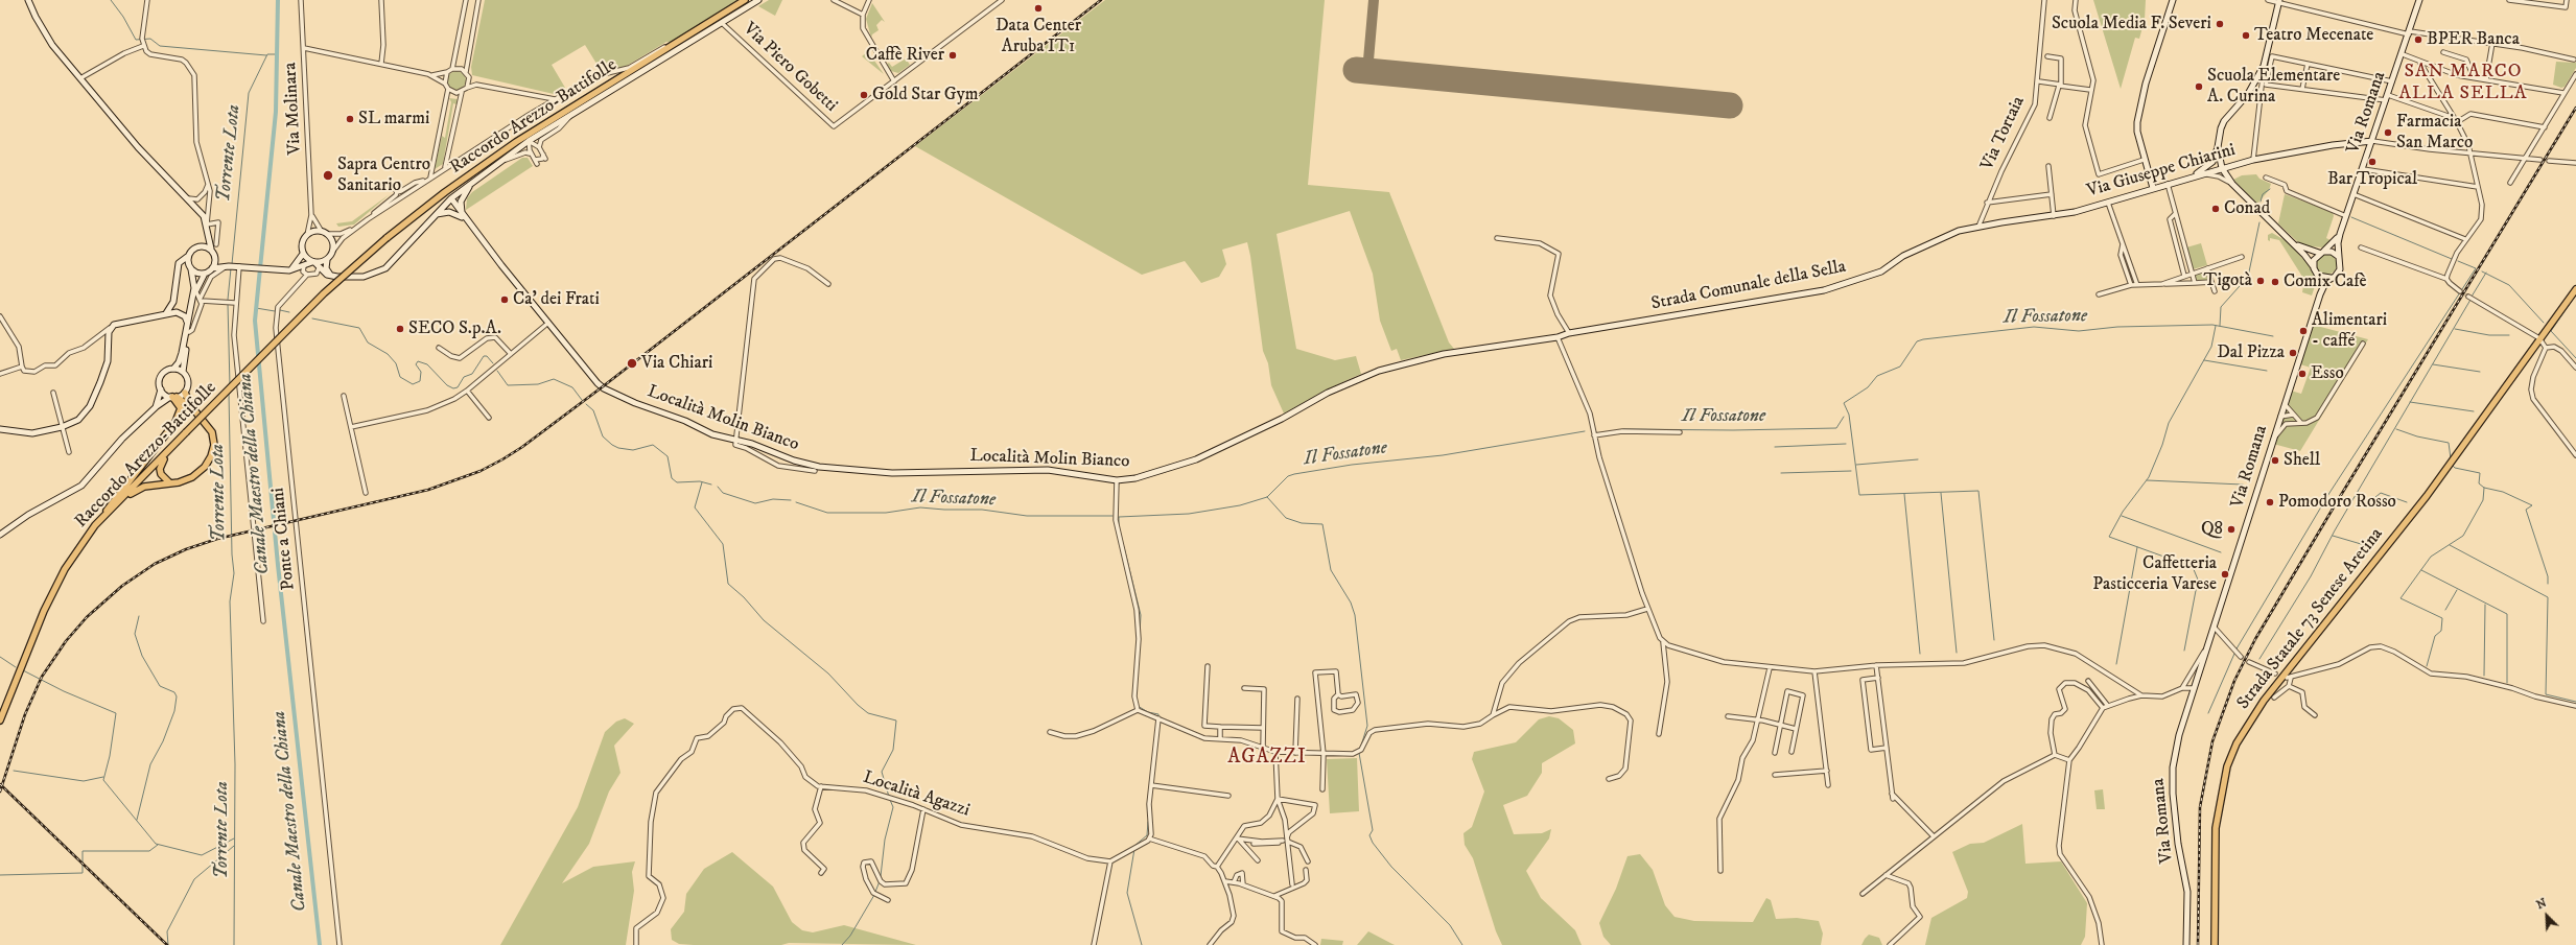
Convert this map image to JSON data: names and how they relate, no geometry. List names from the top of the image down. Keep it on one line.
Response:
{"streets":{"main road":["Raccordo Arezzo-Battifolle","Strada Statale 73 Senese Aretina"],"street":["Via Piero Gobetti","Via Molinara","Via Romana","Via Tortaia","Via Giuseppe Chiarini","Strada Comunale della Sella","Località Molin Bianco","Ponte a Chiani","Località Agazzi"]},"crossings":[["Via Romana","Via Giuseppe Chiarini"],["Via Tortaia","Via Giuseppe Chiarini"],["Via Giuseppe Chiarini","Strada Comunale della Sella"],["Strada Comunale della Sella","Località Molin Bianco"]],"districts":["SAN MARCO ALLA SELLA","AGAZZI"],"water":["Torrente Lota","Il Fossatone","Canale Maestro della Chiana"],"places":["Data Center Aruba IT1","Scuola Media F. Severi","Teatro Mecenate","BPER Banca","Caffè River","Scuola Elementare A. Curina","Gold Star Gym","SL marmi","Farmacia San Marco","Bar Tropical","Sapra Centro Sanitario","Conad","Tigotà","Comix Cafè","Ca' dei Frati","SECO S.p.A.","Alimentari - caffé","Dal Pizza","Via Chiari","Esso","Shell","Pomodoro Rosso","Q8","Caffetteria Pasticceria Varese"],"north":"top left"}
